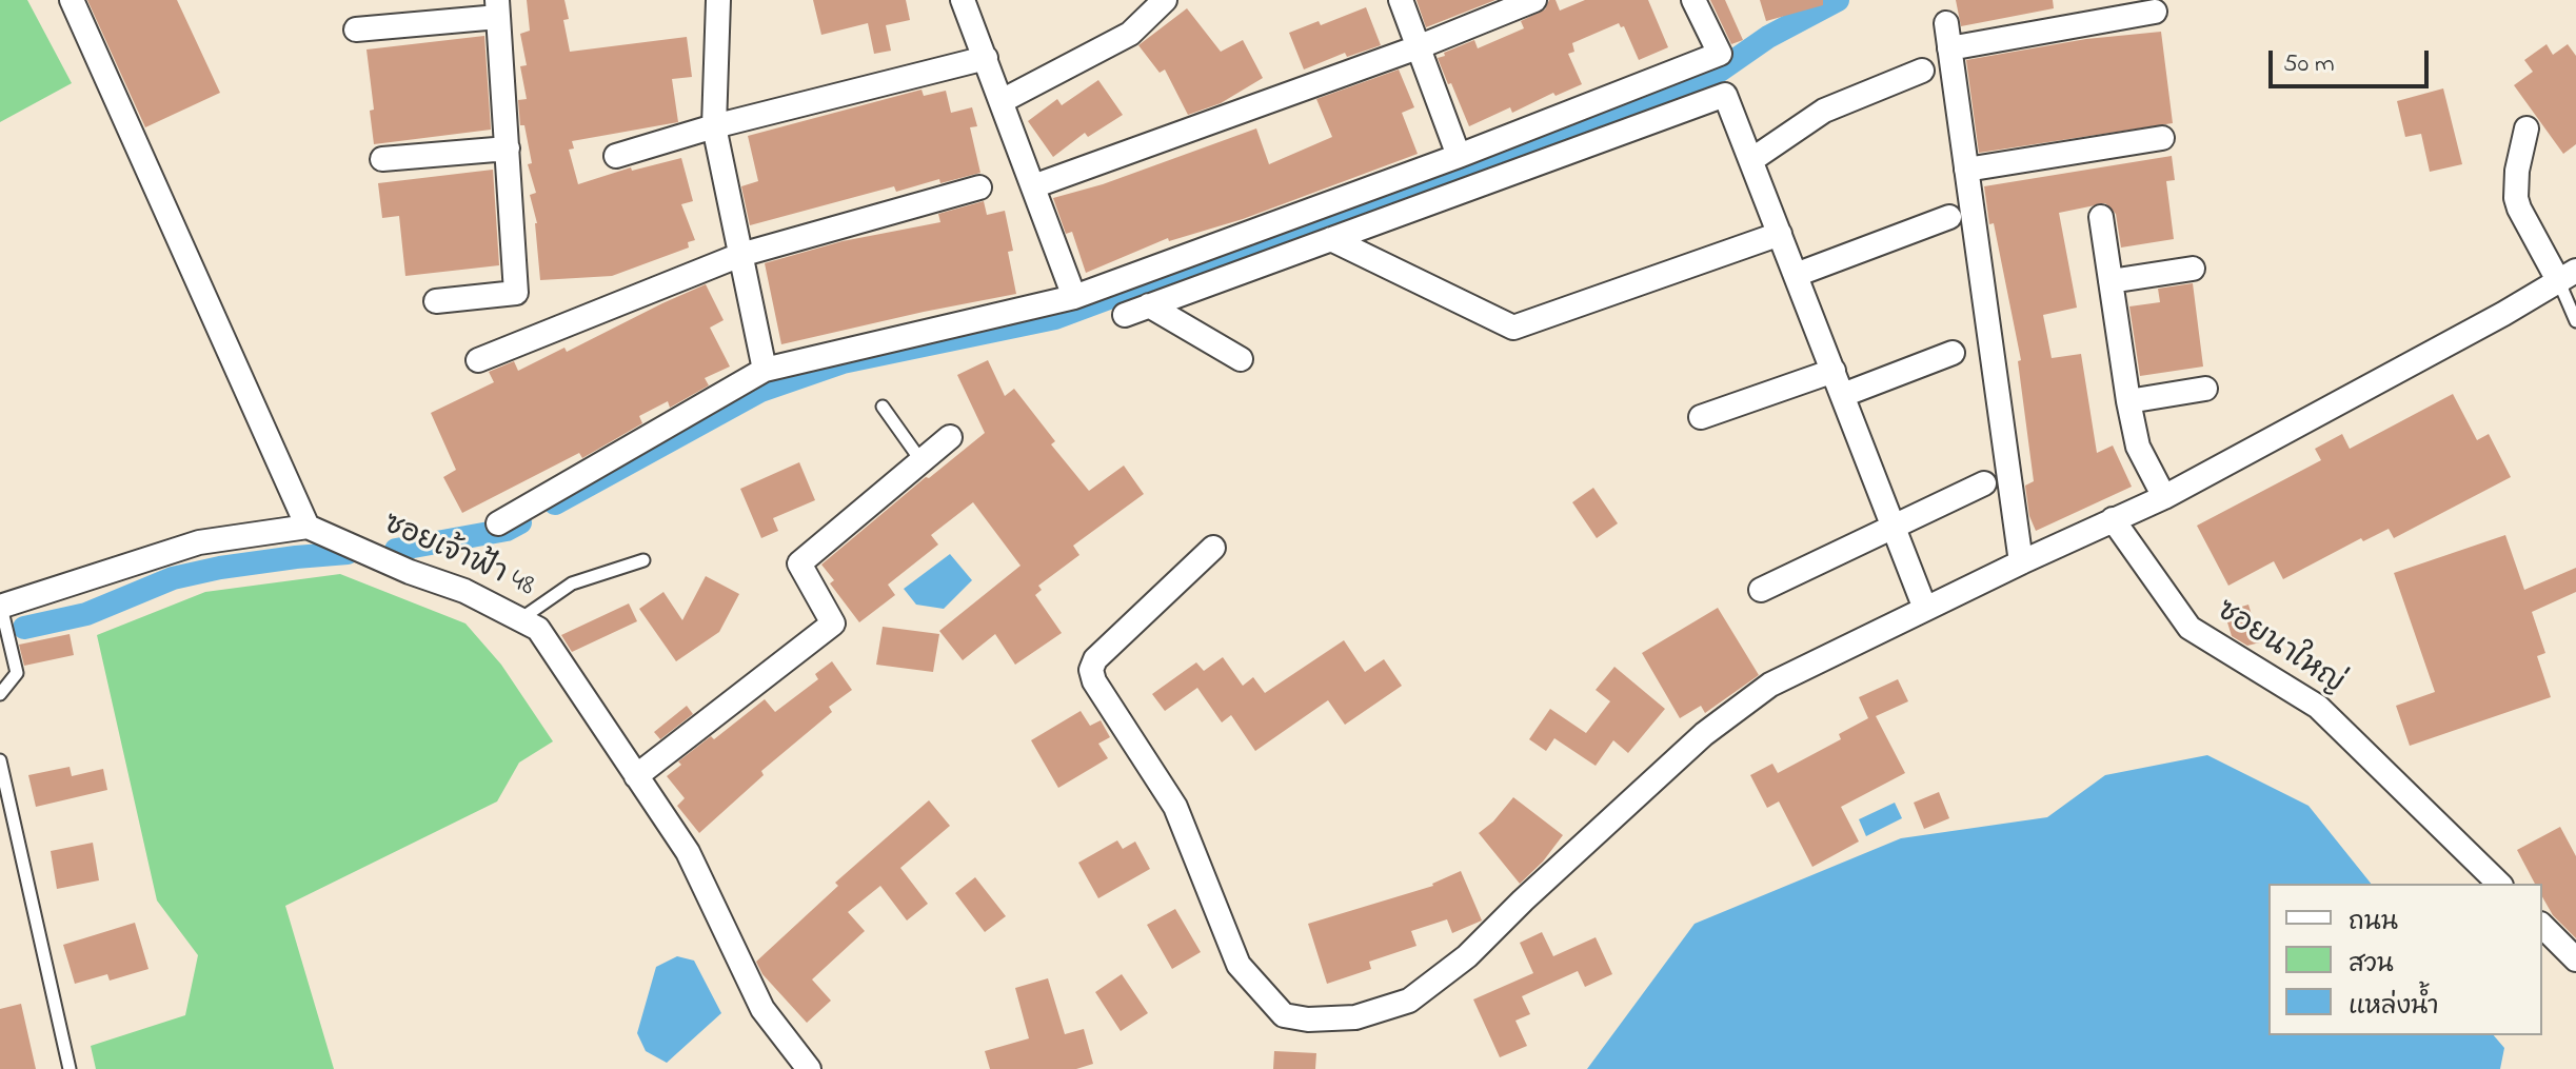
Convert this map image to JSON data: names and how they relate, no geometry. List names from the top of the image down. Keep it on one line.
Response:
{"streets":{"street":["ซอยเจ้าฟ้า 48","ซอยนาใหญ่"]},"legend":["ถนน","สวน","แหล่งน้ำ"],"scale_bar":"50 m"}
